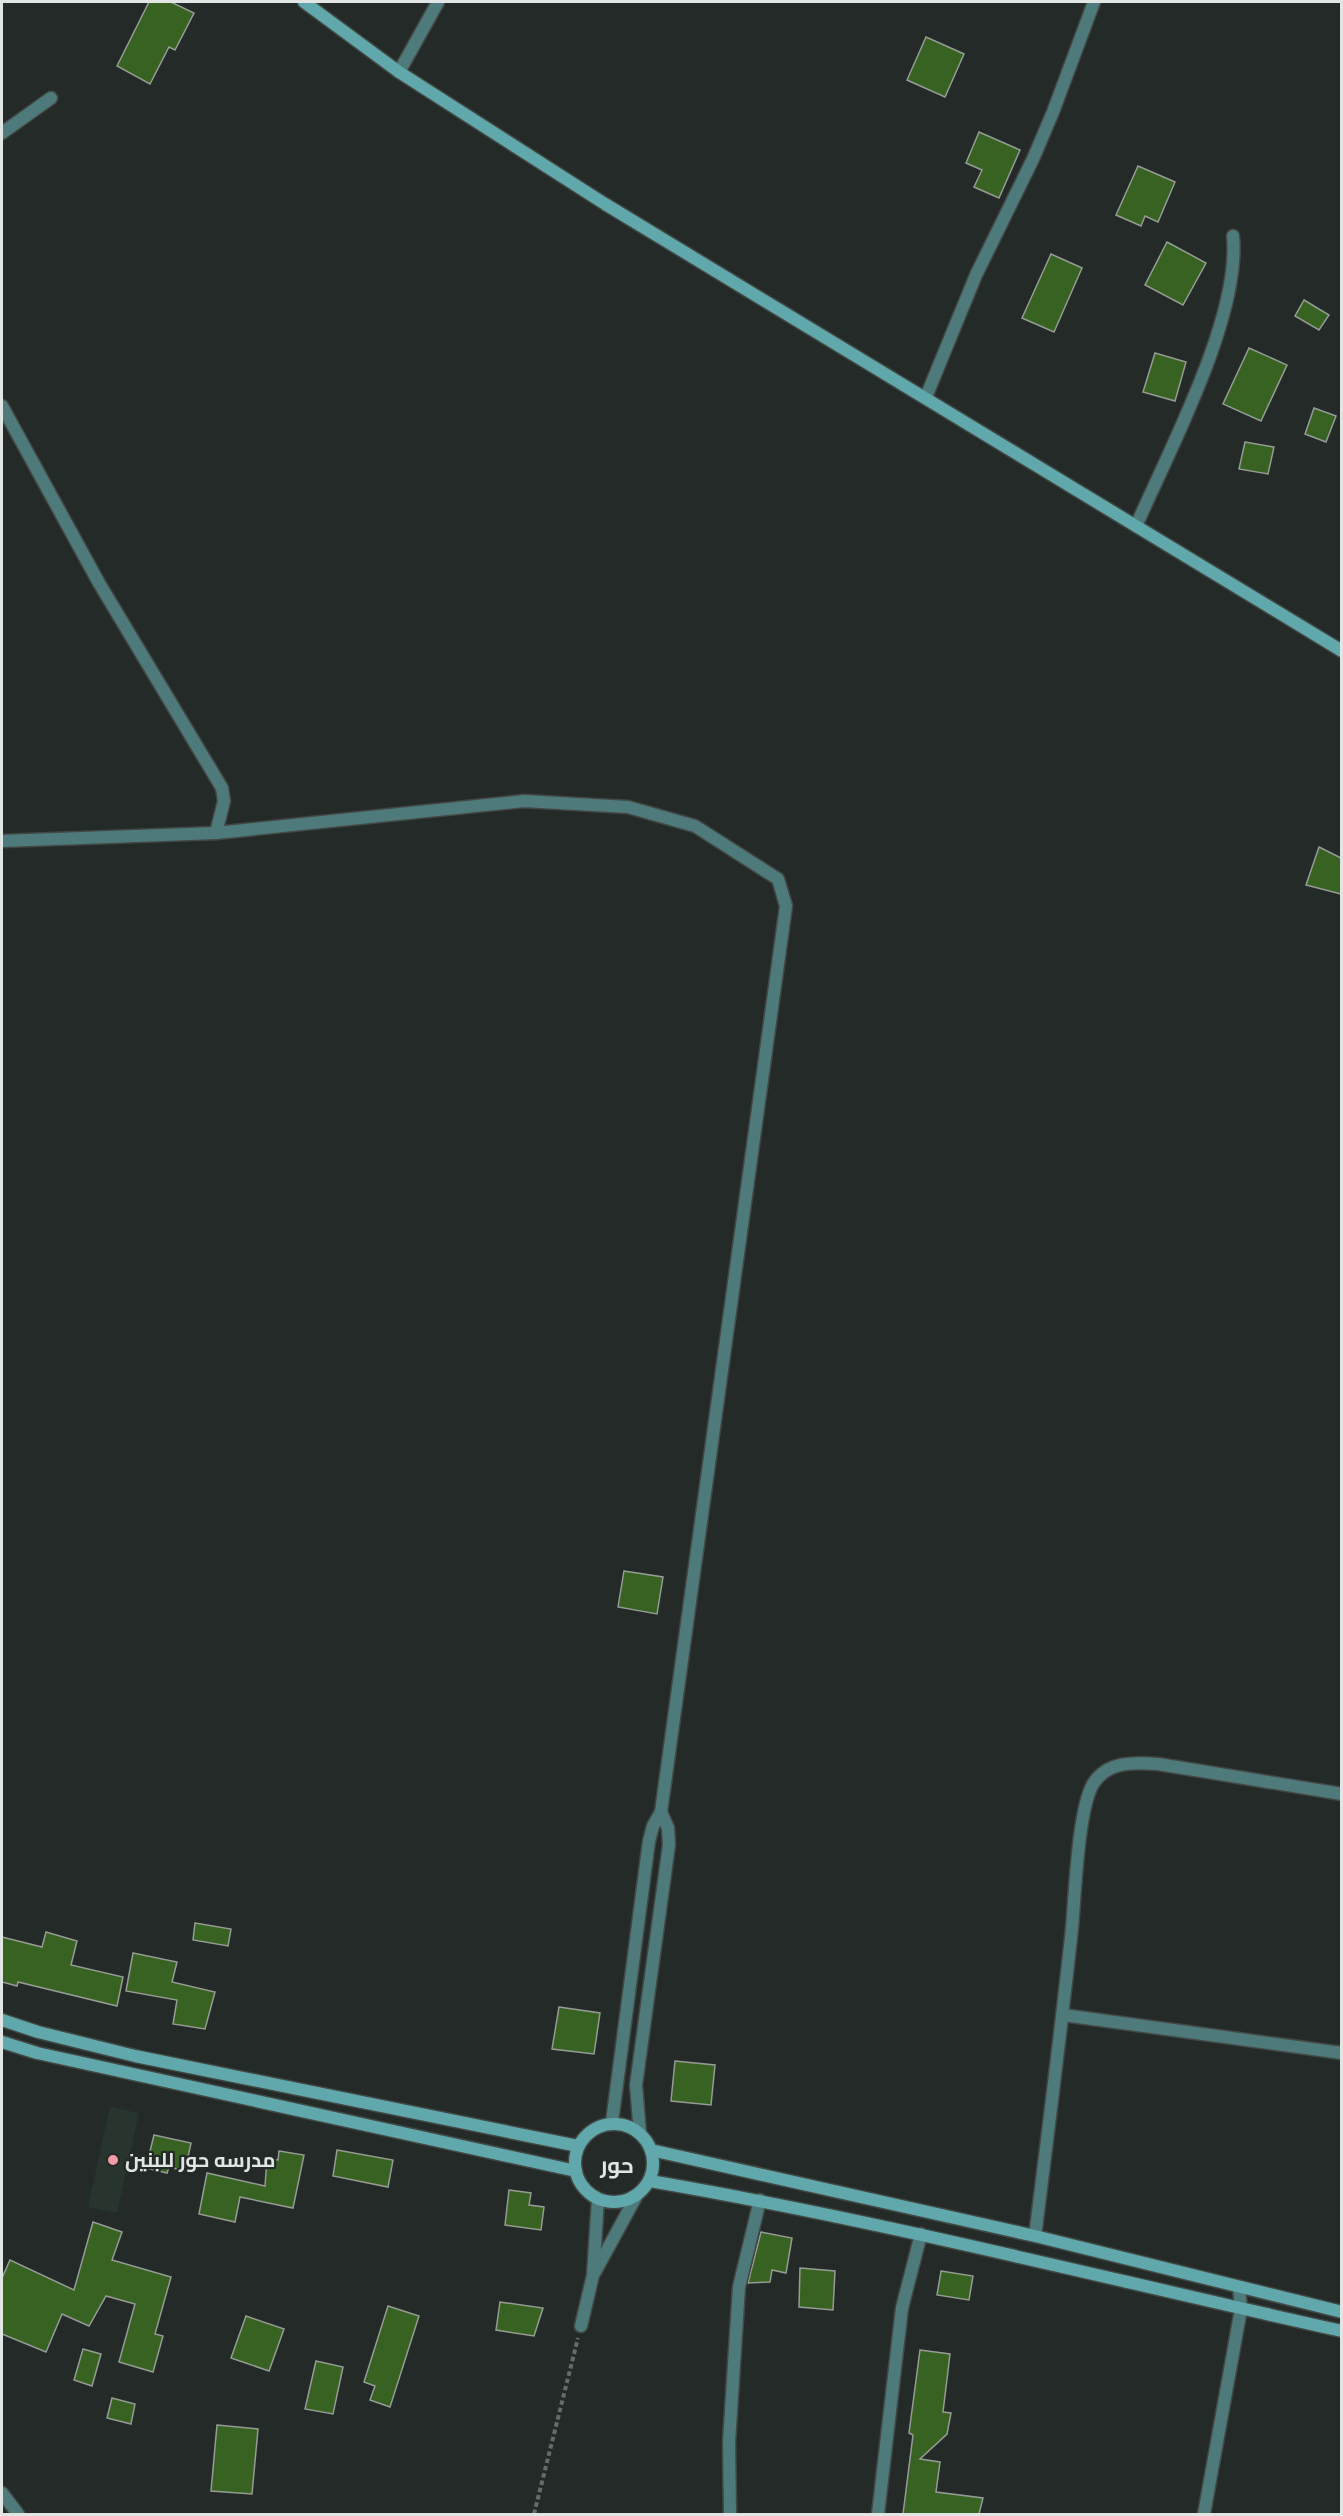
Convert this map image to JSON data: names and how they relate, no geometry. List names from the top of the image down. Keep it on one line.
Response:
{"districts":["حور"],"places":["مدرسه حور للبنين"]}
